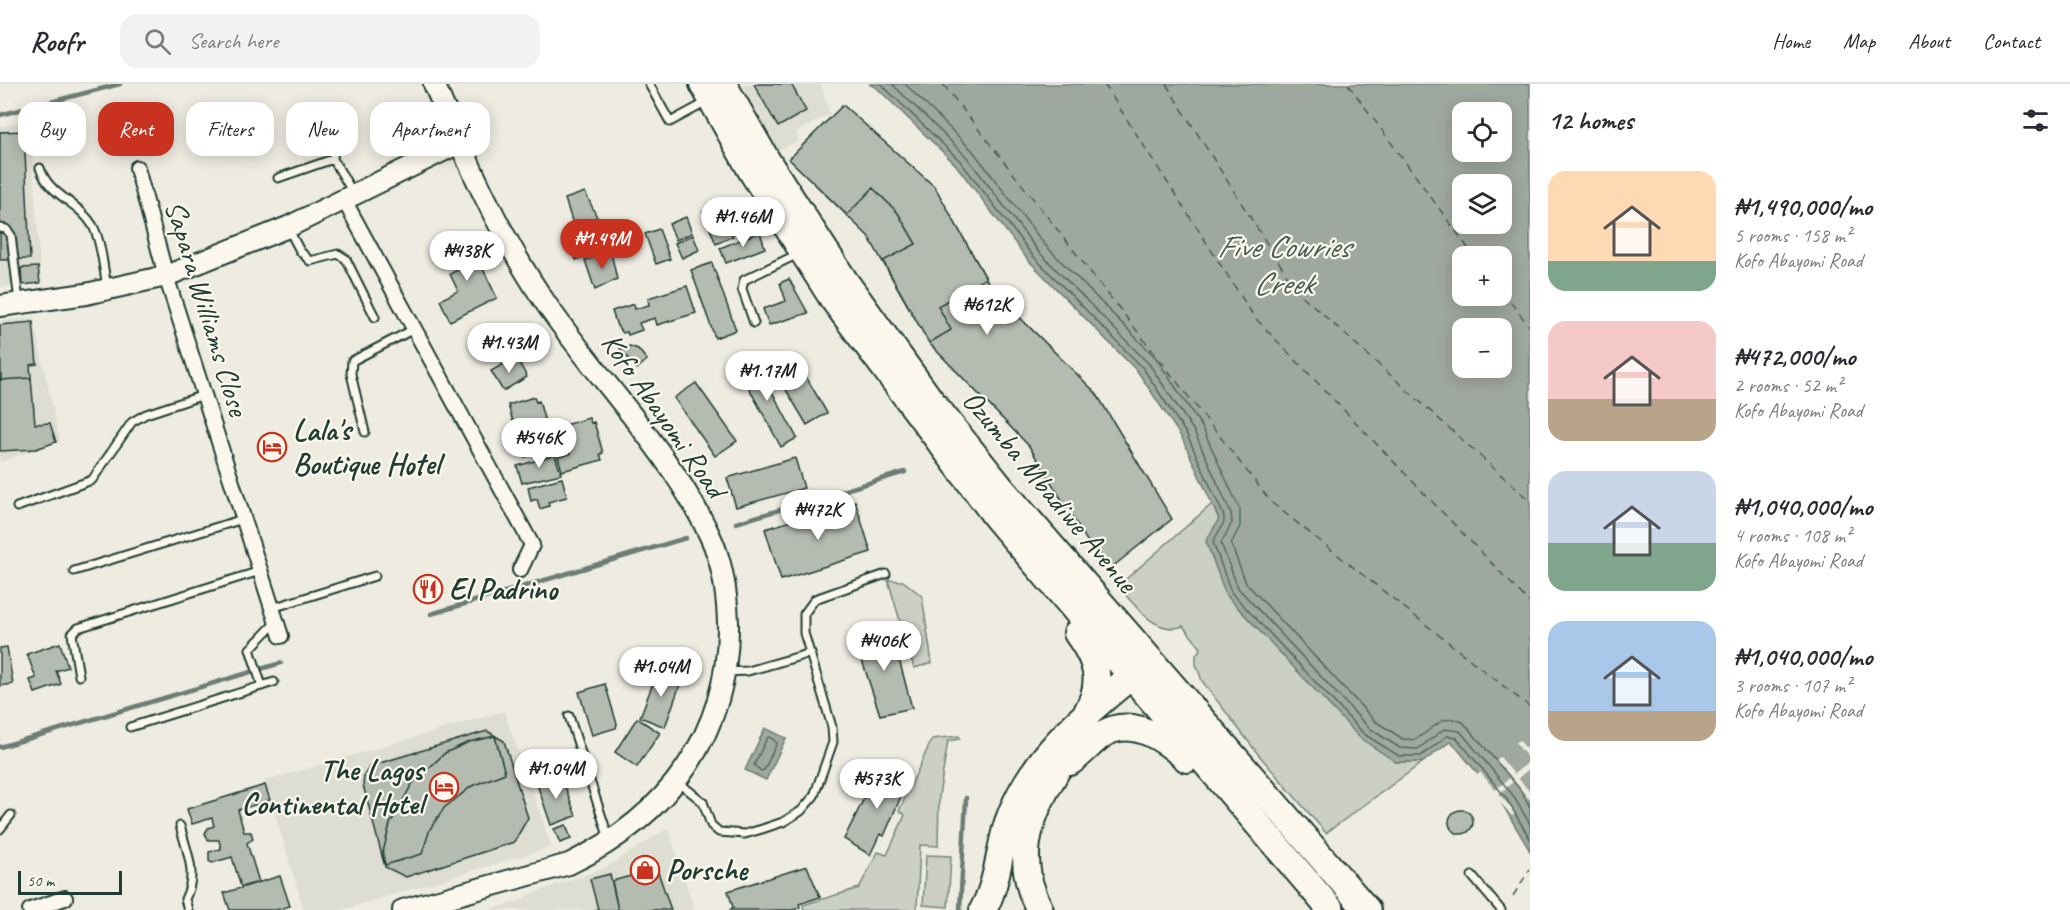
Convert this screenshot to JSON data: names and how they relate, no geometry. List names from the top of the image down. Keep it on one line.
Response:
{"streets":{"highway":["Ozumba Mbadiwe Avenue"],"street":["Sapara Williams Close","Kofo Abayomi Road"]},"water":["Five Cowries Creek"],"places":{"hotel":["Lala's Boutique Hotel","The Lagos Continental Hotel"],"restaurant":["El Padrino"],"shop":["Porsche"]},"scale_bar":"50 m","page":{"header":"Roofr","search":"Search here","nav":["Home","Map","About","Contact"],"heading":"12 homes","map_buttons":["+","−"],"chip":["Buy","Rent","Filters","New","Apartment"],"list":[{"name":"₦1,490,000/mo","note":"5 rooms · 158 m² · Kofo Abayomi Road"},{"name":"₦472,000/mo","note":"2 rooms · 52 m² · Kofo Abayomi Road"},{"name":"₦1,040,000/mo","note":"4 rooms · 108 m² · Kofo Abayomi Road"},{"name":"₦1,040,000/mo","note":"3 rooms · 107 m² · Kofo Abayomi Road"}],"price":["₦1.46M","₦1.49M","₦438K","₦612K","₦1.43M","₦1.17M","₦546K","₦472K","₦406K","₦1.04M","₦1.04M","₦573K"],"scale":"50 m"}}
